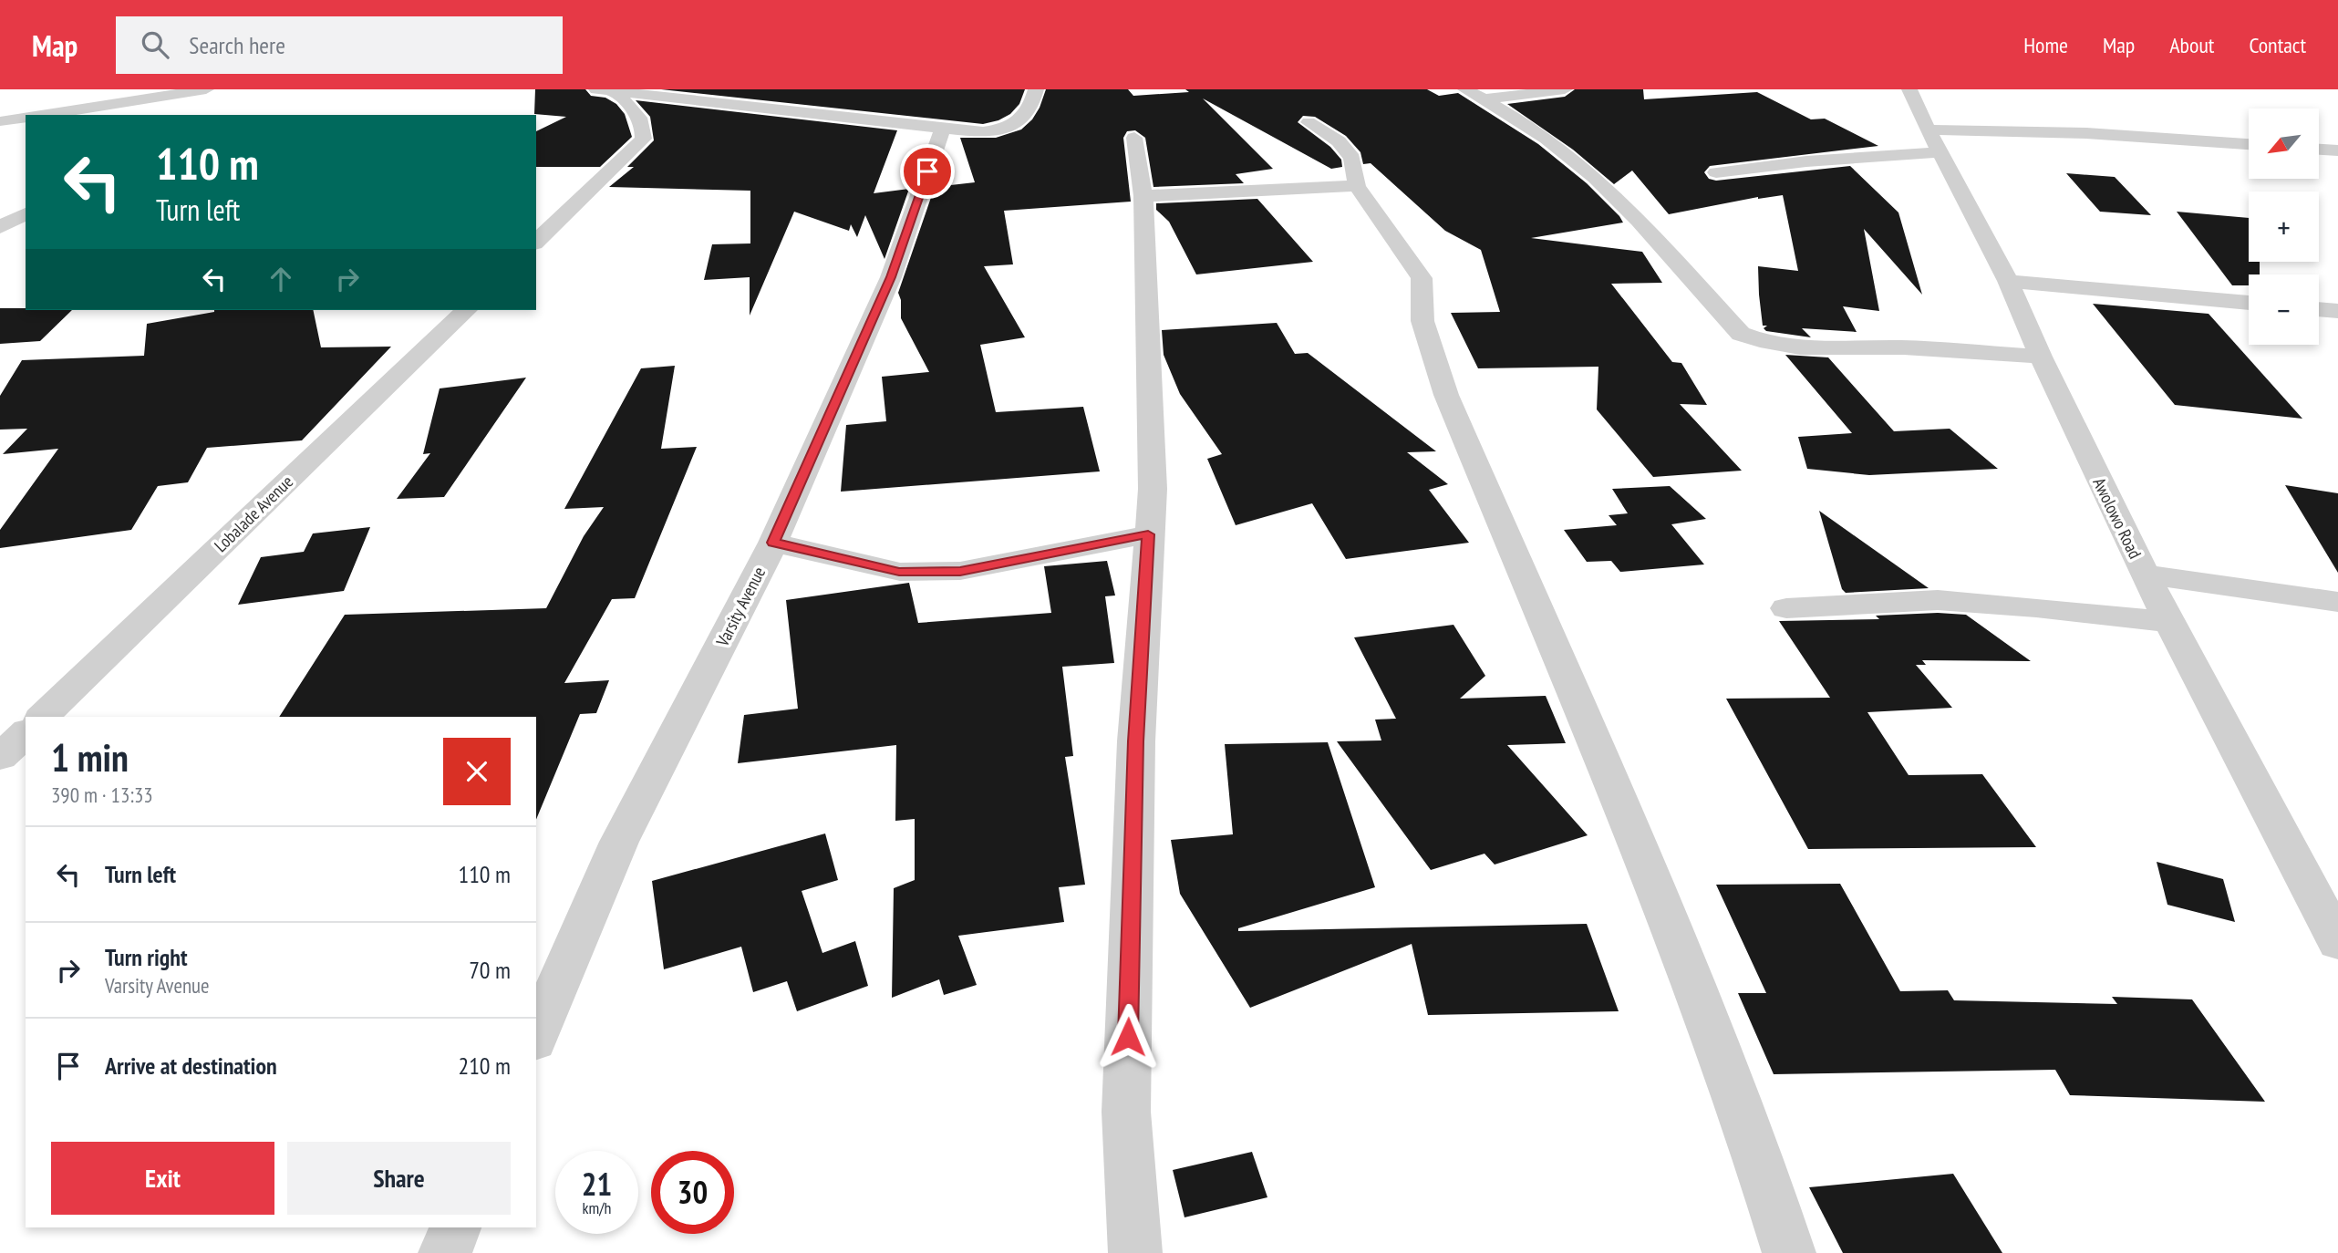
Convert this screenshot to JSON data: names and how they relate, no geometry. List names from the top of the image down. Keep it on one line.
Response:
{"streets":{"street":["Lobalade Avenue","Awolowo Road","Varsity Avenue"]},"north":"bottom left","page":{"header":"Map","search":"Search here","nav":["Home","Map","About","Contact"],"map_buttons":["+","−"],"turn":["110 m","Turn left"],"heading":["1 min","390 m · 13:33"],"list":[{"name":"Turn left","value":"110 m"},{"name":"Turn right","note":"Varsity Avenue","value":"70 m"},{"name":"Arrive at destination","value":"210 m"}],"buttons":["Exit","Share"],"speed":"21 km/h","limit":"30"}}
